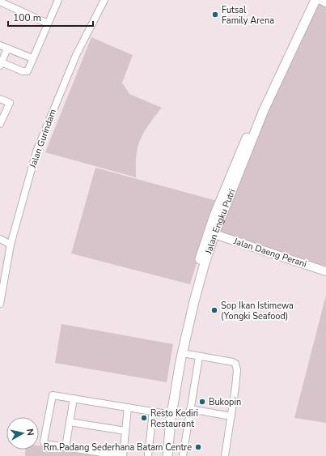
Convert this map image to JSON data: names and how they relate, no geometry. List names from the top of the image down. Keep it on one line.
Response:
{"streets":{"main road":["Jalan Engku Putri"],"street":["Jalan Gurindam","Jalan Daeng Perani"]},"crossings":[["Jalan Engku Putri","Jalan Daeng Perani"]],"places":["Futsal Family Arena","Sop Ikan Istimewa (Yongki Seafood)","Bukopin","Resto Kediri Restaurant","Rm.Padang Sederhana Batam Centre"],"scale_bar":"100 m","north":"right"}
